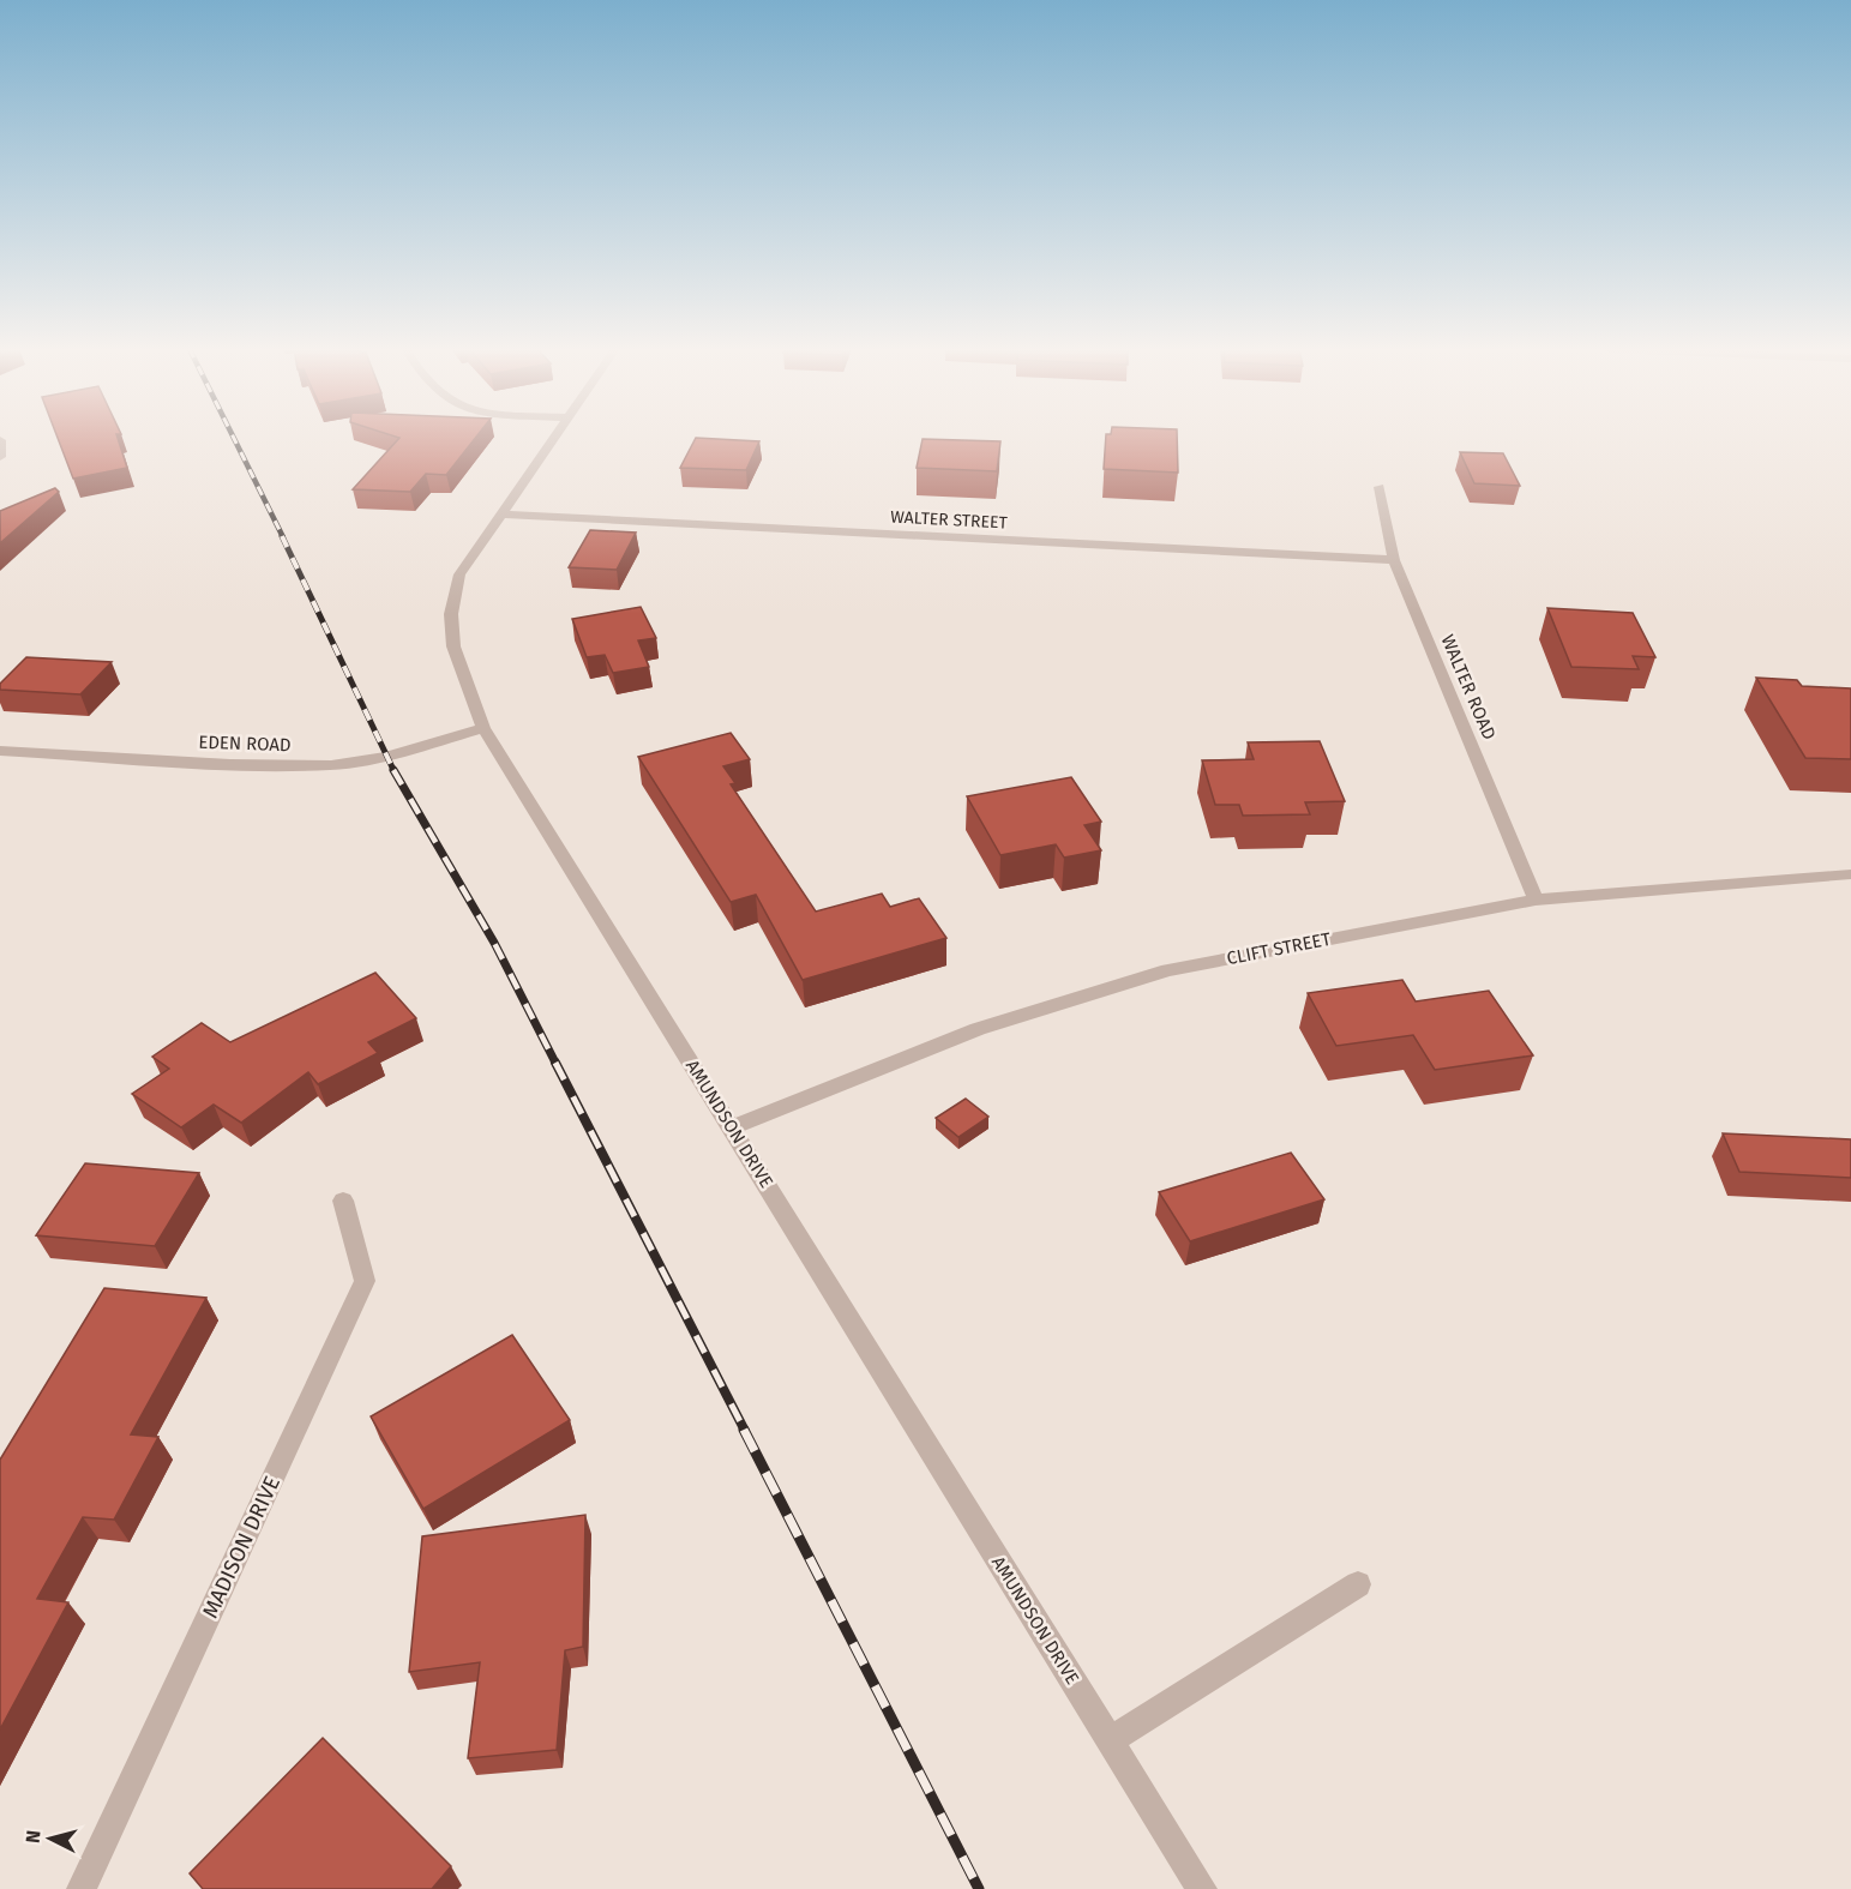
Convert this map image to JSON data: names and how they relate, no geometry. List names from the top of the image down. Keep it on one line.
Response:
{"streets":{"street":["WALTER STREET","WALTER ROAD","EDEN ROAD","CLIFT STREET","AMUNDSON DRIVE","MADISON DRIVE"]},"crossings":[["WALTER STREET","WALTER ROAD"],["WALTER STREET","AMUNDSON DRIVE"],["WALTER ROAD","CLIFT STREET"],["EDEN ROAD","AMUNDSON DRIVE"],["CLIFT STREET","AMUNDSON DRIVE"]],"north":"left"}
